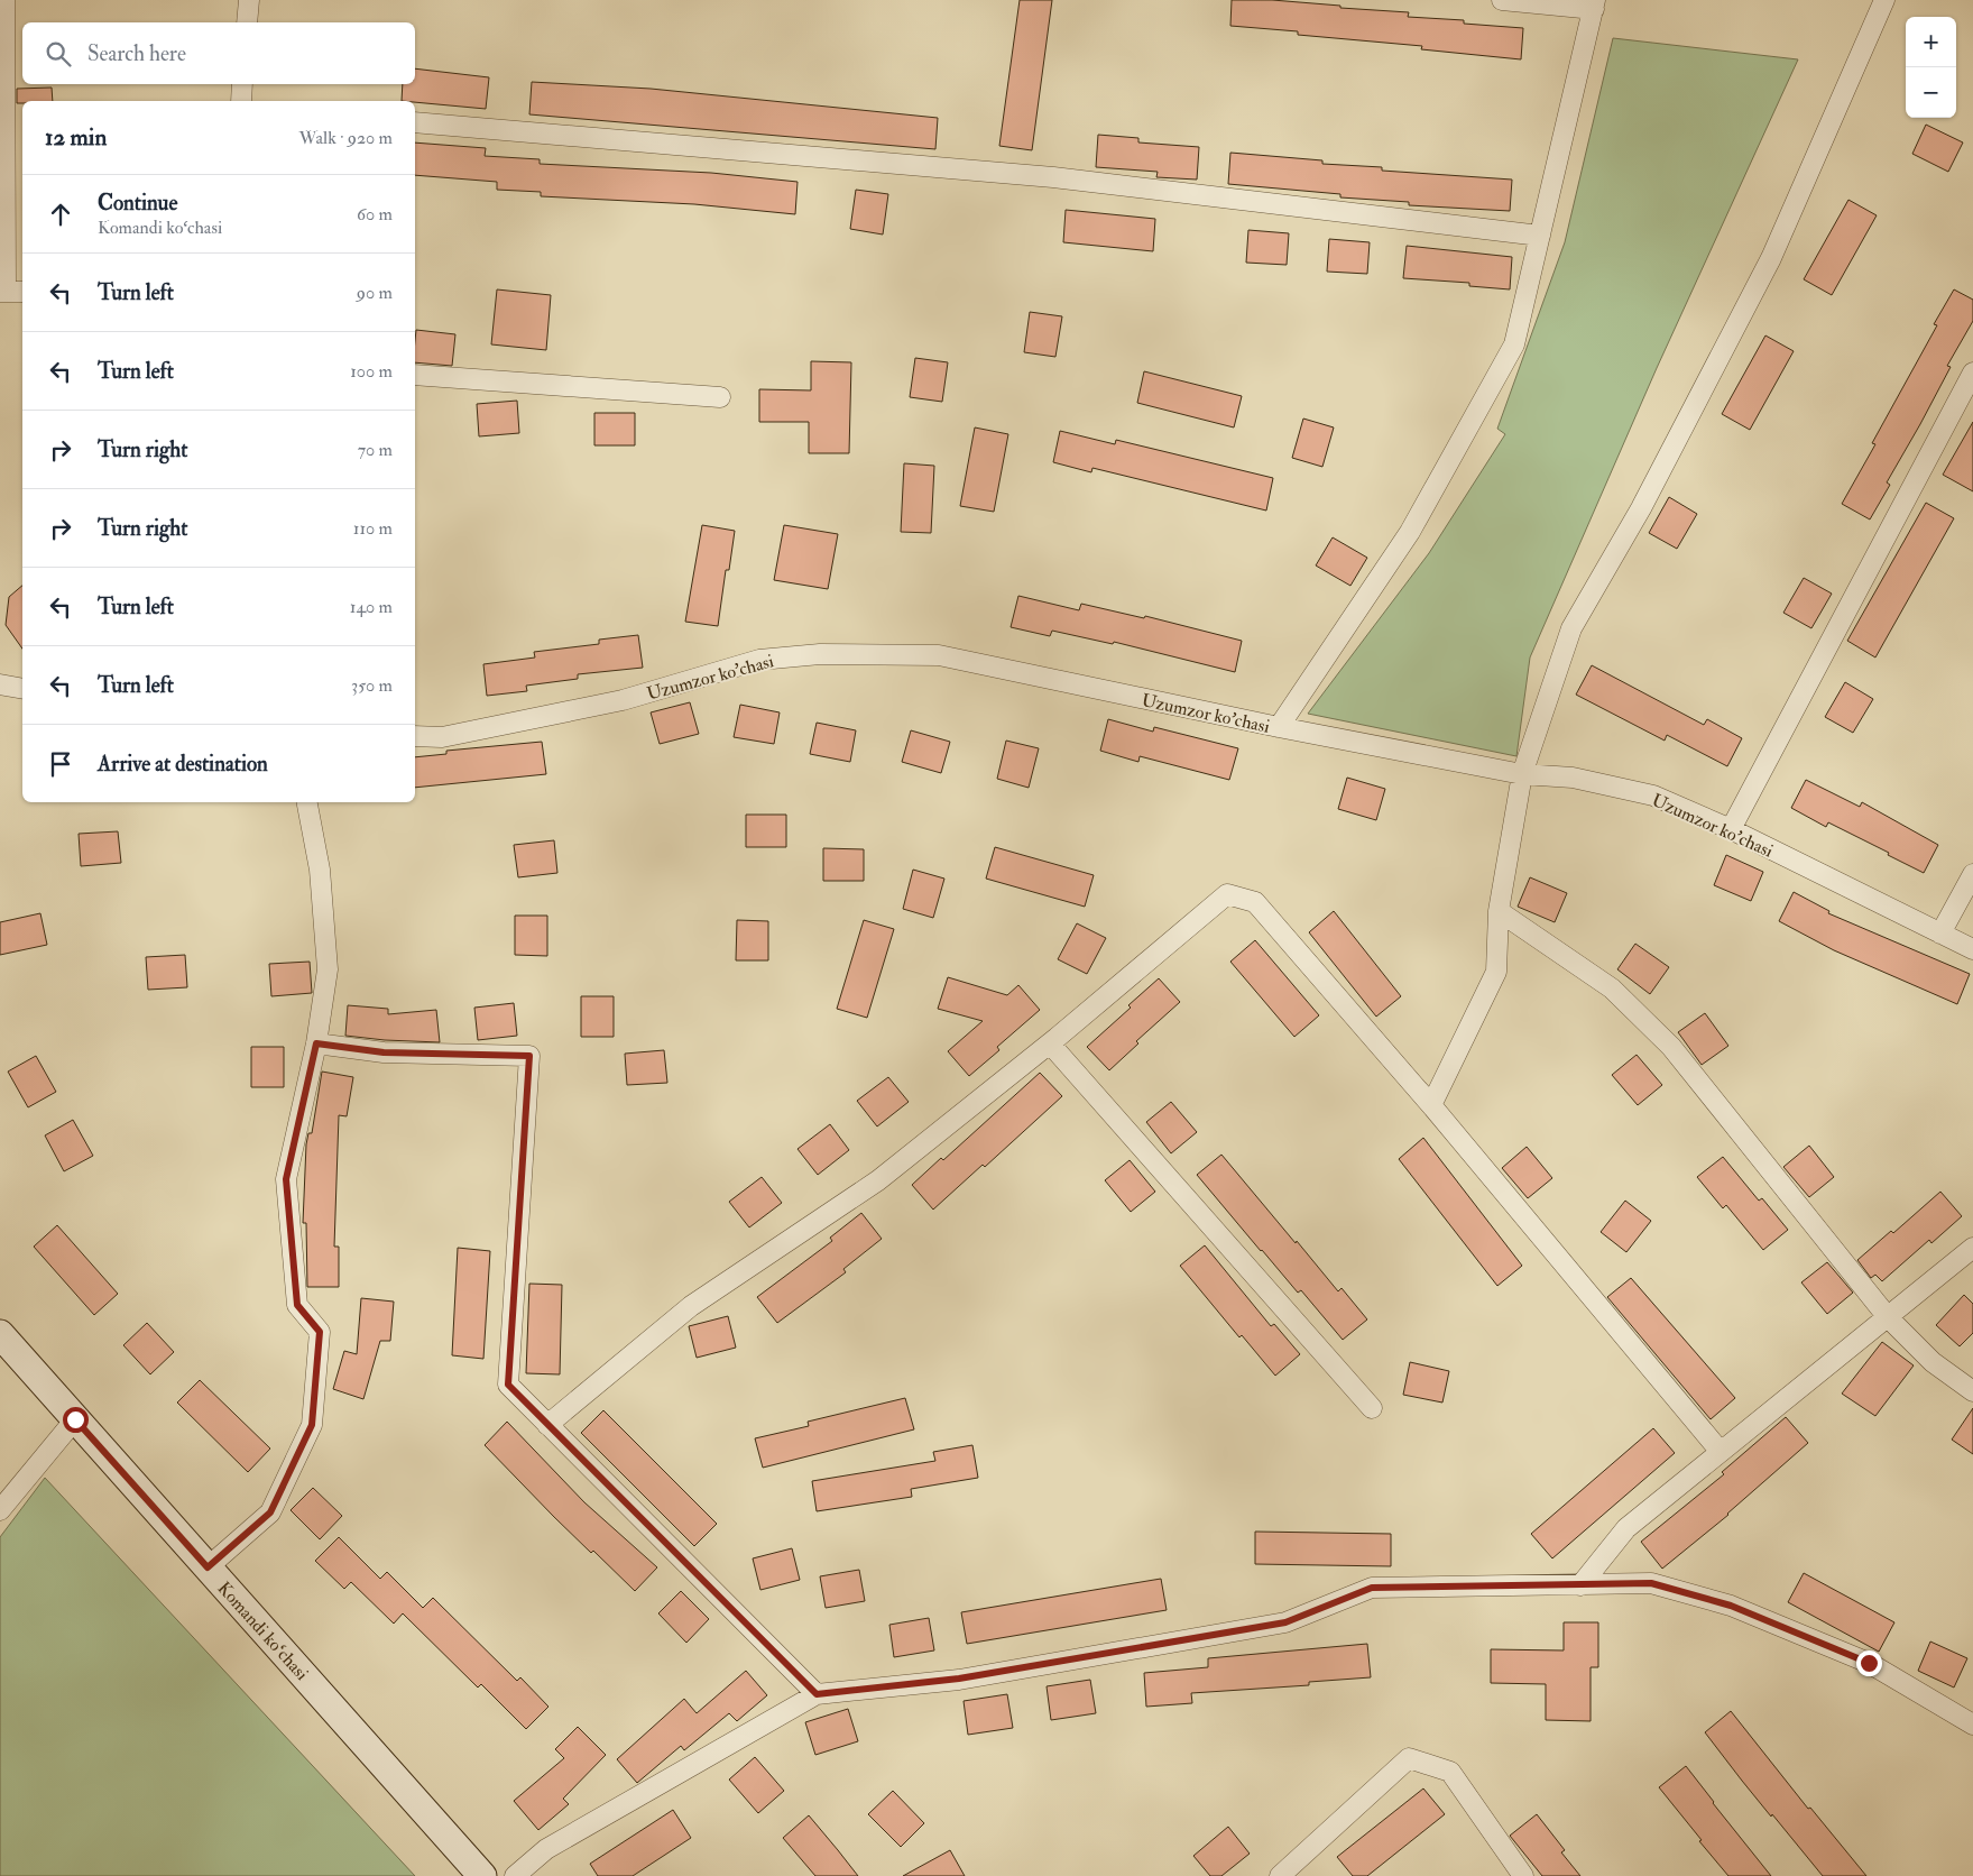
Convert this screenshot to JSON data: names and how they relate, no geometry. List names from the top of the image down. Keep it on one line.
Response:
{"streets":{"main road":["Komandi ko‘chasi"],"street":["Uzumzor ko'chasi"]},"page":{"map_buttons":["+","−"],"search":"Search here","heading":["12 min","Walk · 920 m"],"list":[["Continue","Komandi ko‘chasi","60 m"],["Turn left","90 m"],["Turn left","100 m"],["Turn right","70 m"],["Turn right","110 m"],["Turn left","140 m"],["Turn left","350 m"],"Arrive at destination"]}}
